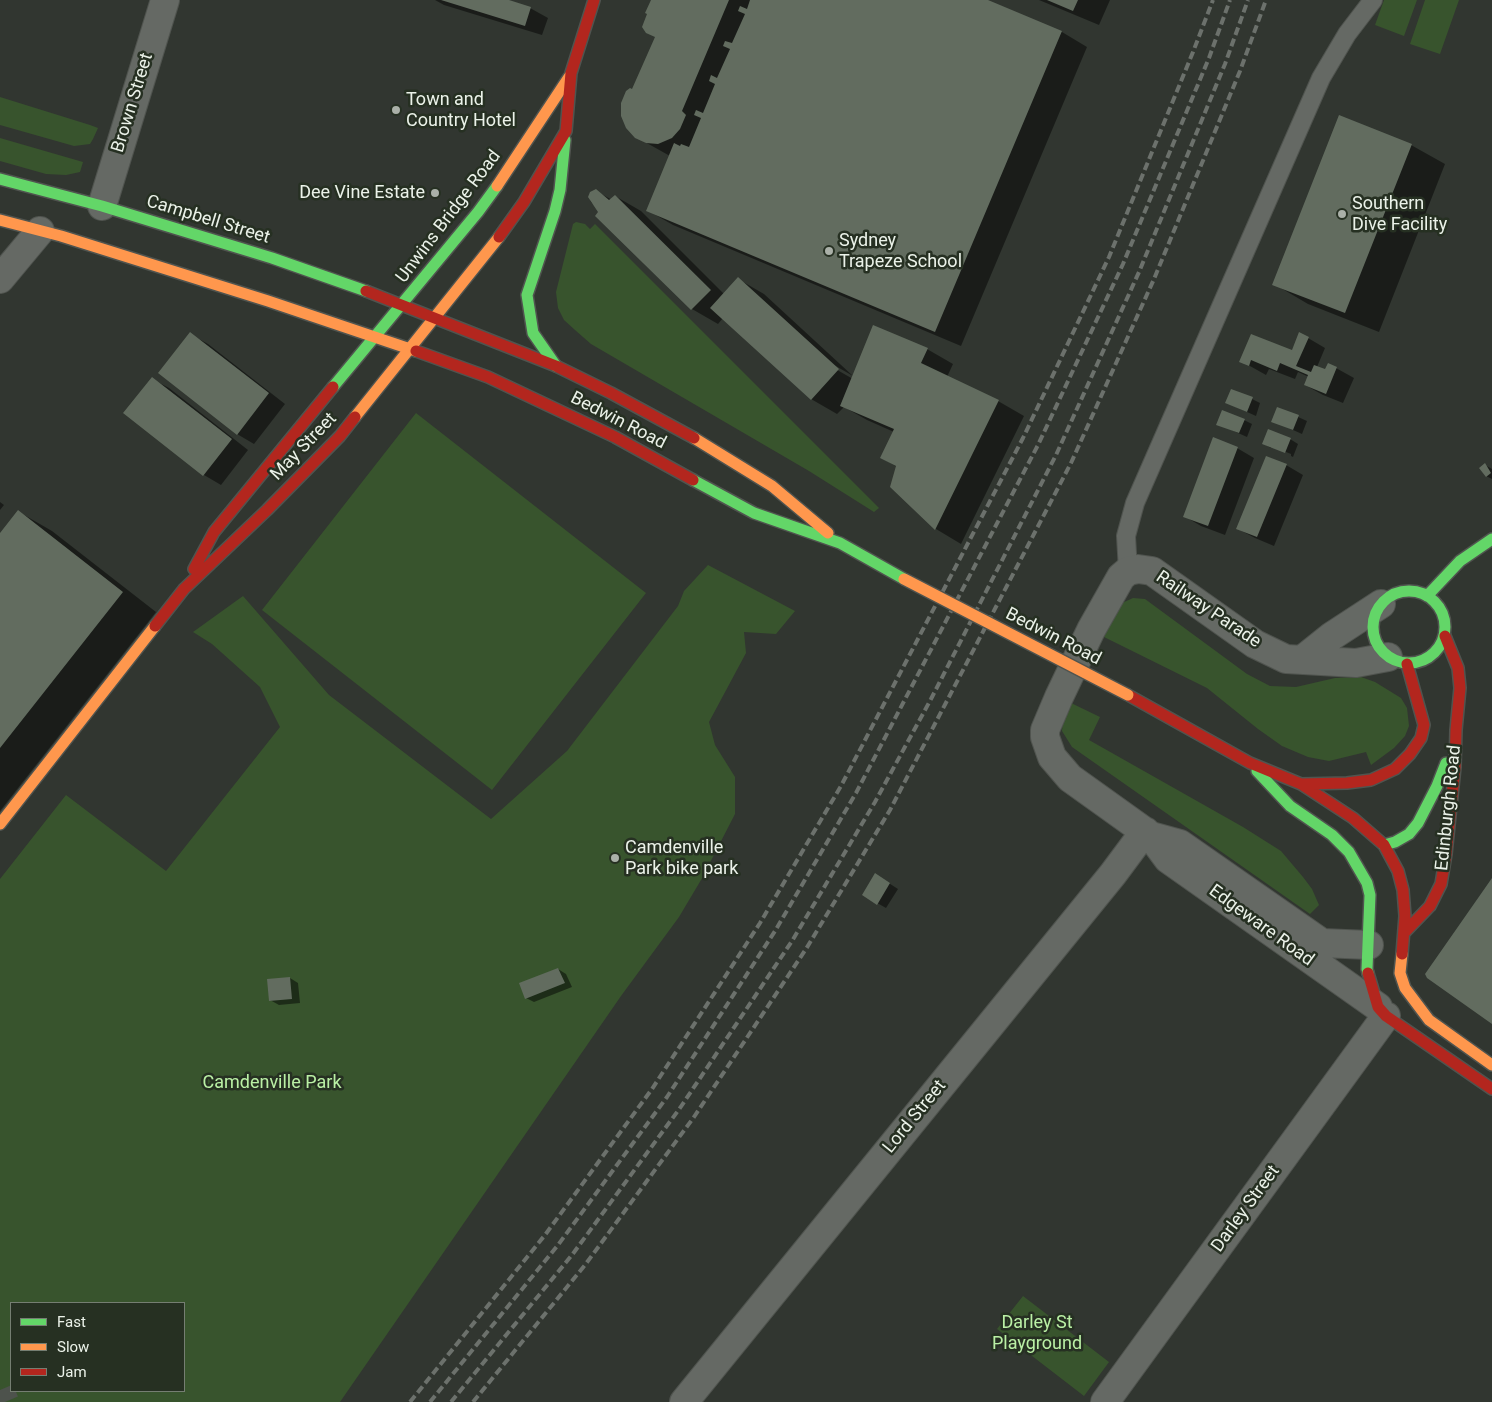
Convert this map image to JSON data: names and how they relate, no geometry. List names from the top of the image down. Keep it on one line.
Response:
{"streets":{"main road":["Unwins Bridge Road","Campbell Street","Bedwin Road","May Street","Edinburgh Road"],"street":["Brown Street","Railway Parade","Edgeware Road","Lord Street","Darley Street"]},"crossings":[["Brown Street","Campbell Street"],["Unwins Bridge Road","Campbell Street"],["Unwins Bridge Road","Bedwin Road"],["Unwins Bridge Road","May Street"],["Campbell Street","Bedwin Road"],["Campbell Street","May Street"],["Bedwin Road","May Street"],["Bedwin Road","Edinburgh Road"],["Bedwin Road","Edgeware Road"],["Bedwin Road","Darley Street"],["Railway Parade","Edinburgh Road"],["Railway Parade","Edgeware Road"],["Edgeware Road","Lord Street"],["Edgeware Road","Darley Street"]],"parks":["Camdenville Park","Darley St Playground"],"places":["Town and Country Hotel","Dee Vine Estate","Southern Dive Facility","Sydney Trapeze School","Camdenville Park bike park"],"legend":["Fast","Slow","Jam"]}
